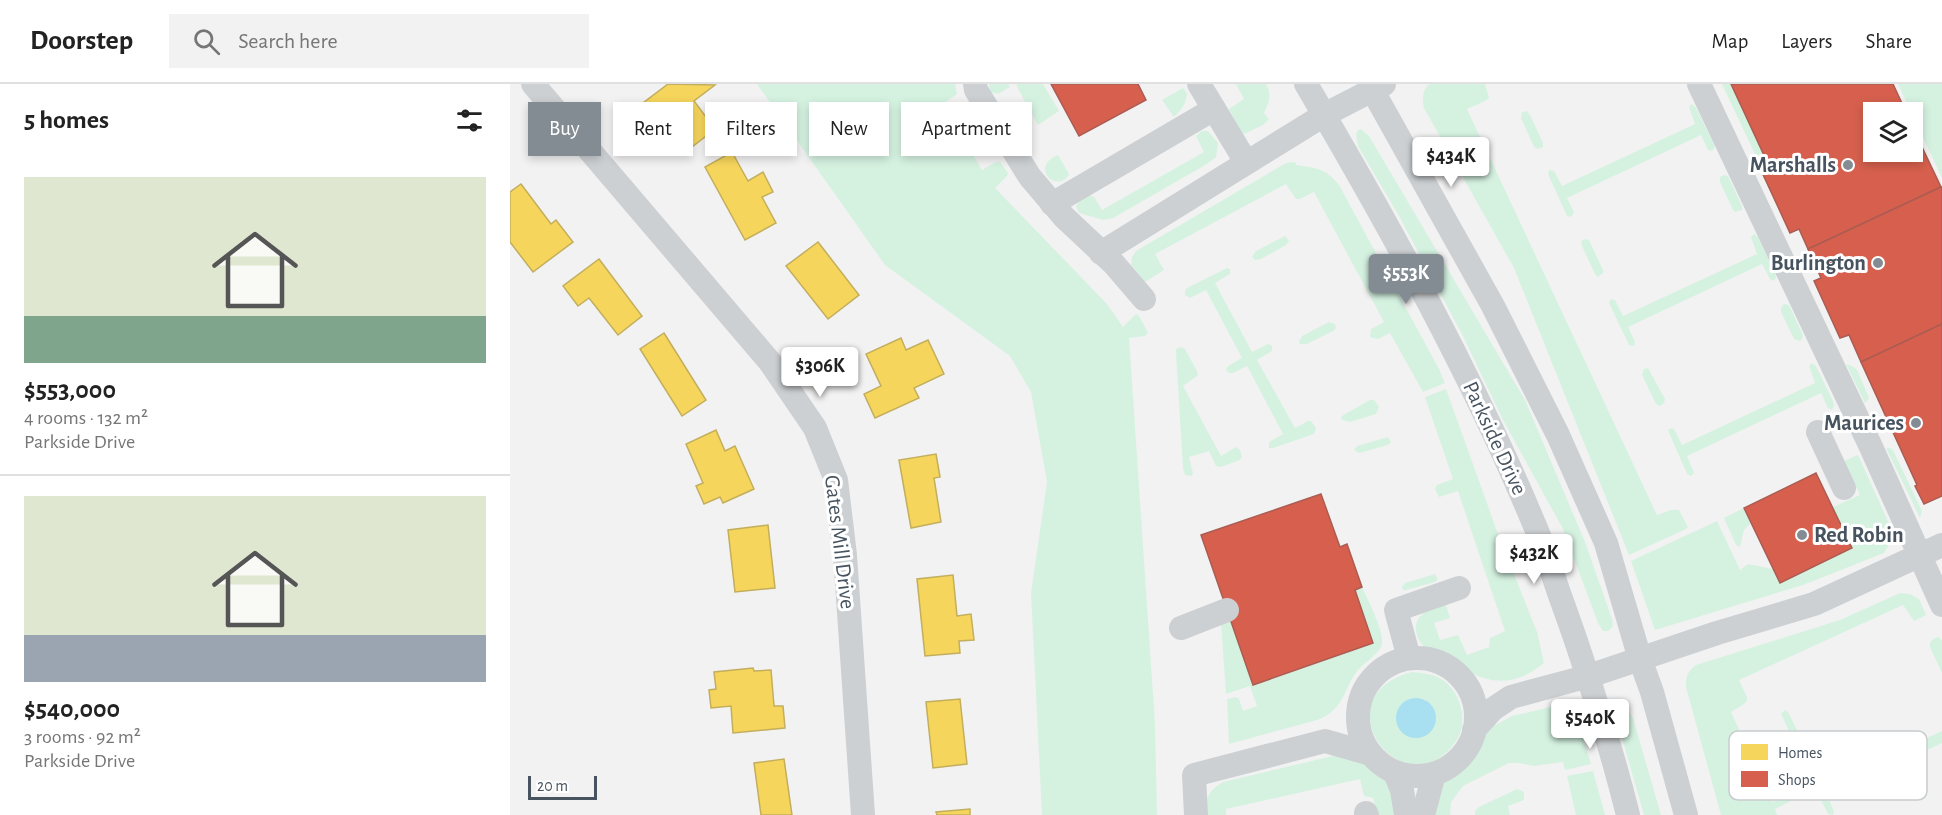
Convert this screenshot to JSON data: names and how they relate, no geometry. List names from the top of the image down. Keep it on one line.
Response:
{"streets":{"street":["Parkside Drive","Gates Mill Drive"]},"places":["Marshalls","Burlington","Maurices","Red Robin"],"legend":["Homes","Shops"],"scale_bar":"20 m","page":{"header":"Doorstep","search":"Search here","nav":["Map","Layers","Share"],"heading":"5 homes","chip":["Buy","Rent","Filters","New","Apartment"],"price":["$434K","$553K","$306K","$432K","$540K"],"list":[{"name":"$553,000","note":"4 rooms · 132 m² · Parkside Drive"},{"name":"$540,000","note":"3 rooms · 92 m² · Parkside Drive"}],"scale":"20 m"}}
